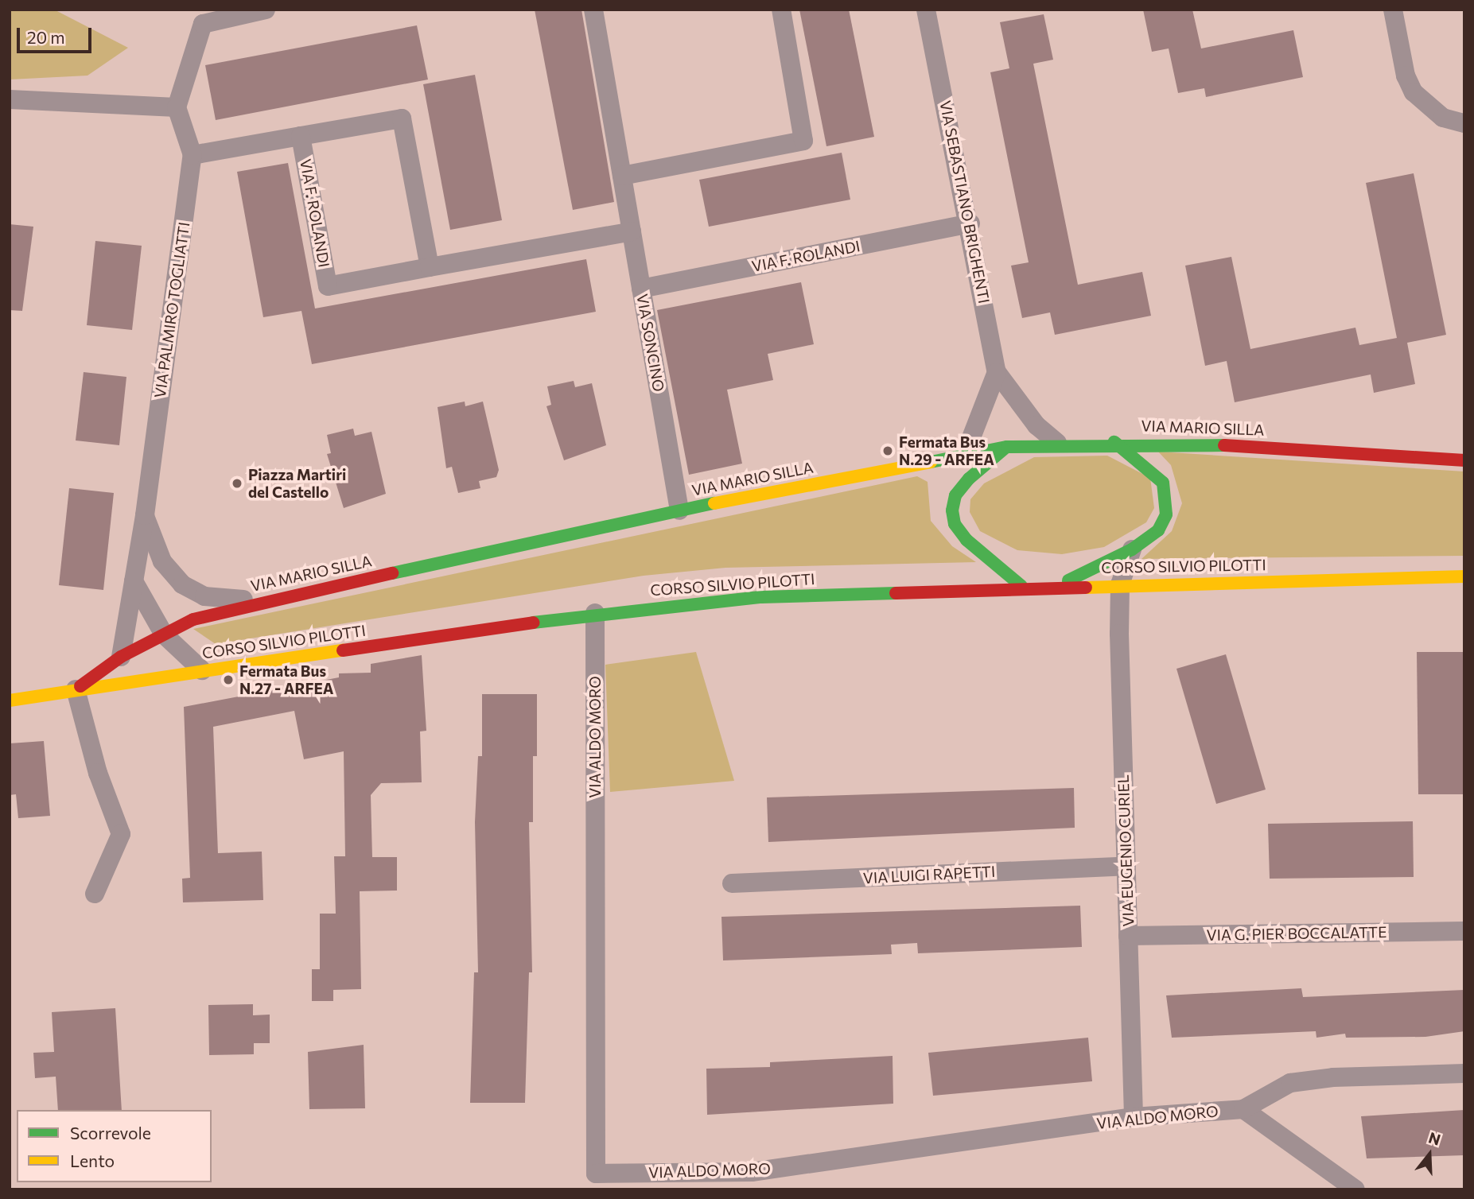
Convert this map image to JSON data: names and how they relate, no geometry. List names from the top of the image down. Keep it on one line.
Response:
{"streets":{"street":["VIA SEBASTIANO BRIGHENTI","VIA F. ROLANDI","VIA PALMIRO TOGLIATTI","VIA SONCINO","VIA MARIO SILLA","CORSO SILVIO PILOTTI","VIA ALDO MORO","VIA EUGENIO CURIEL","VIA LUIGI RAPETTI","VIA G. PIER BOCCALATTE"]},"crossings":[["VIA SEBASTIANO BRIGHENTI","VIA F. ROLANDI"],["VIA F. ROLANDI","VIA SONCINO"],["VIA PALMIRO TOGLIATTI","VIA MARIO SILLA"],["VIA SONCINO","VIA MARIO SILLA"],["VIA MARIO SILLA","CORSO SILVIO PILOTTI"],["CORSO SILVIO PILOTTI","VIA ALDO MORO"],["CORSO SILVIO PILOTTI","VIA EUGENIO CURIEL"],["VIA ALDO MORO","VIA EUGENIO CURIEL"],["VIA EUGENIO CURIEL","VIA LUIGI RAPETTI"],["VIA EUGENIO CURIEL","VIA G. PIER BOCCALATTE"]],"places":["Fermata Bus N.29 - ARFEA","Piazza Martiri del Castello","Fermata Bus N.27 - ARFEA"],"legend":["Scorrevole","Lento"],"scale_bar":"20 m","north":"top"}
